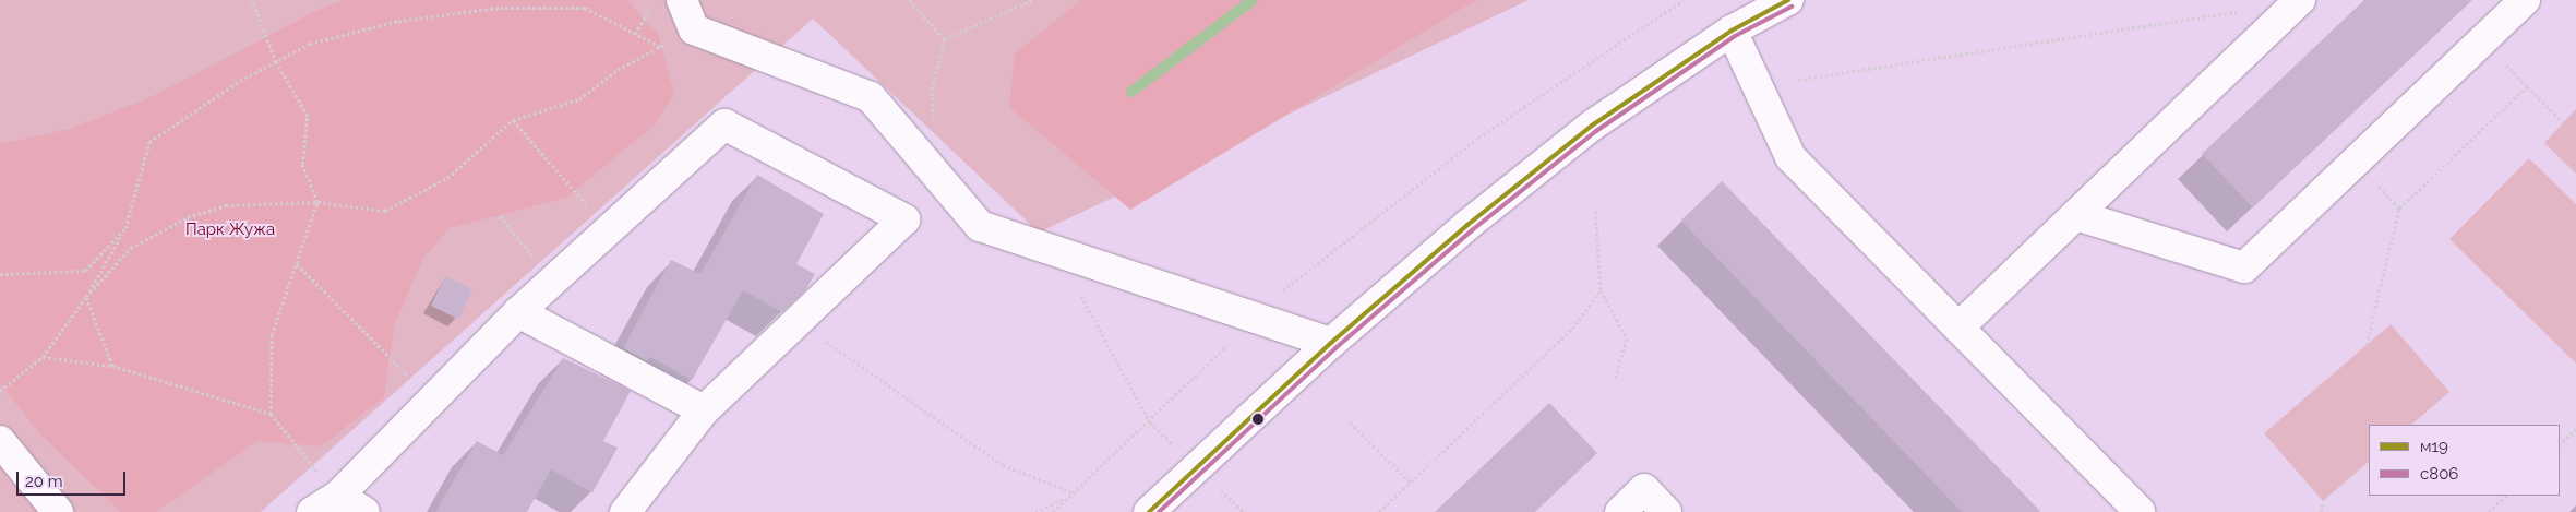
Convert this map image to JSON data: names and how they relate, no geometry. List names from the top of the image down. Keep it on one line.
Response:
{"parks":["Парк Жужа"],"lines":["transit line м19","transit line с806"],"legend":["м19","с806"],"scale_bar":"20 m"}
